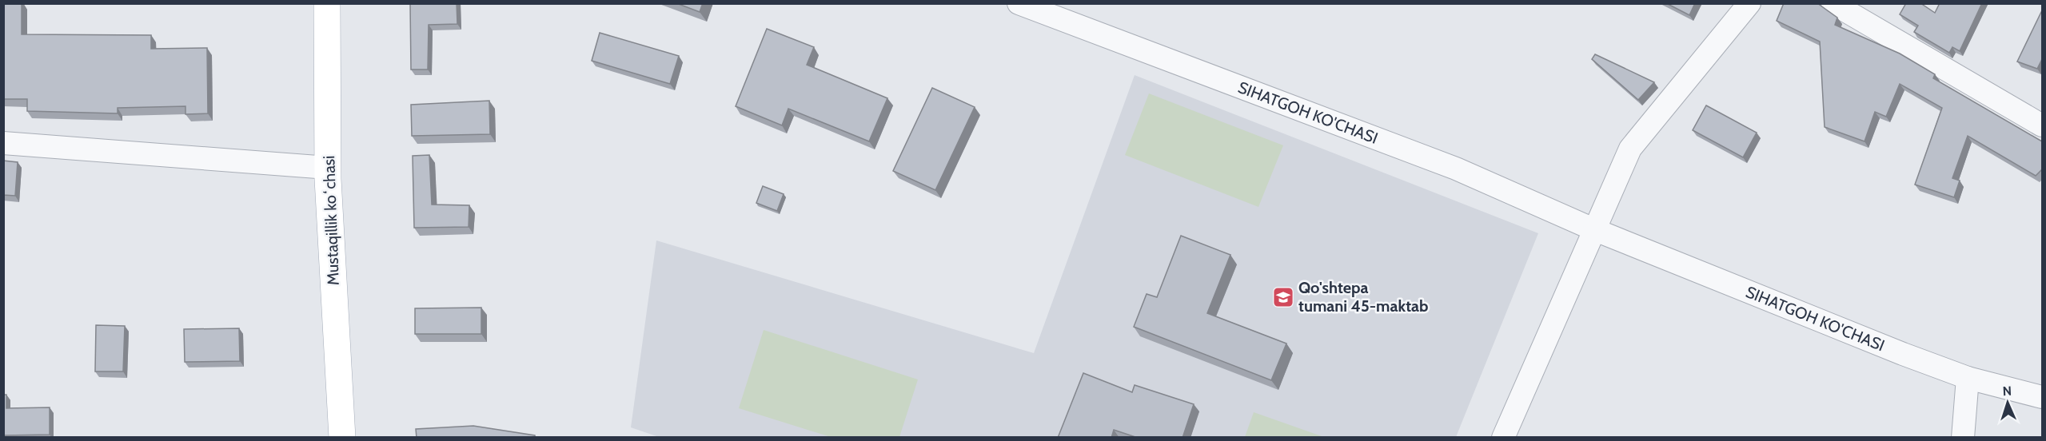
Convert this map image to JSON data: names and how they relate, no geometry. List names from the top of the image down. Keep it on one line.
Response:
{"streets":{"main road":["Mustaqillik koʻchasi"],"street":["SIHATGOH KO'CHASI"]},"places":{"school or university":["Qo'shtepa tumani 45-maktab"]},"north":"top"}
